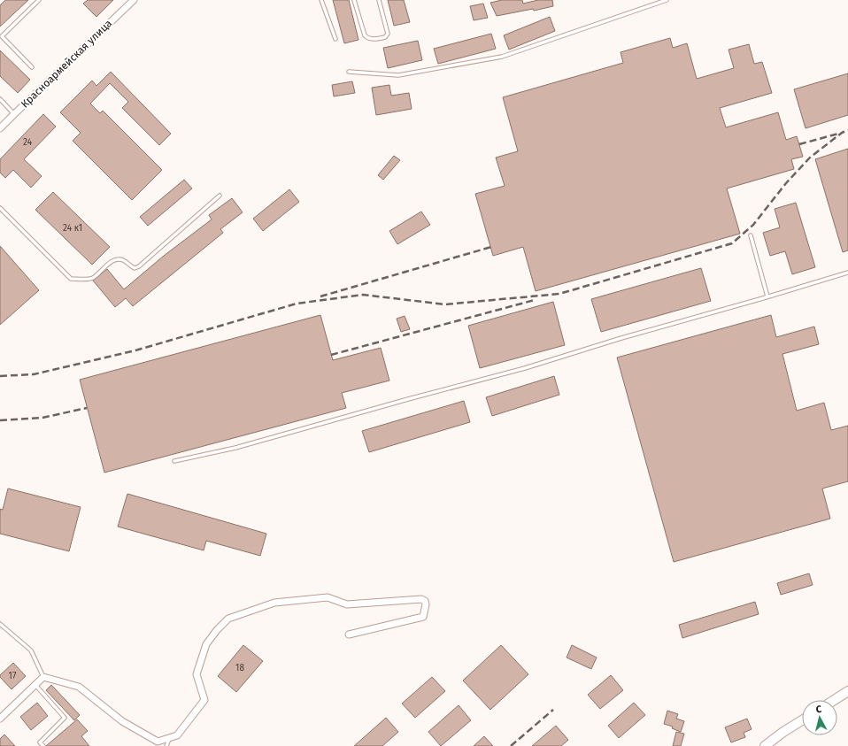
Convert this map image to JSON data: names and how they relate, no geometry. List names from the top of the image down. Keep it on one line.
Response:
{"streets":{"street":["Красноармейская улица"]},"house_numbers":["24","24 к1","18","17"],"north":"top"}
